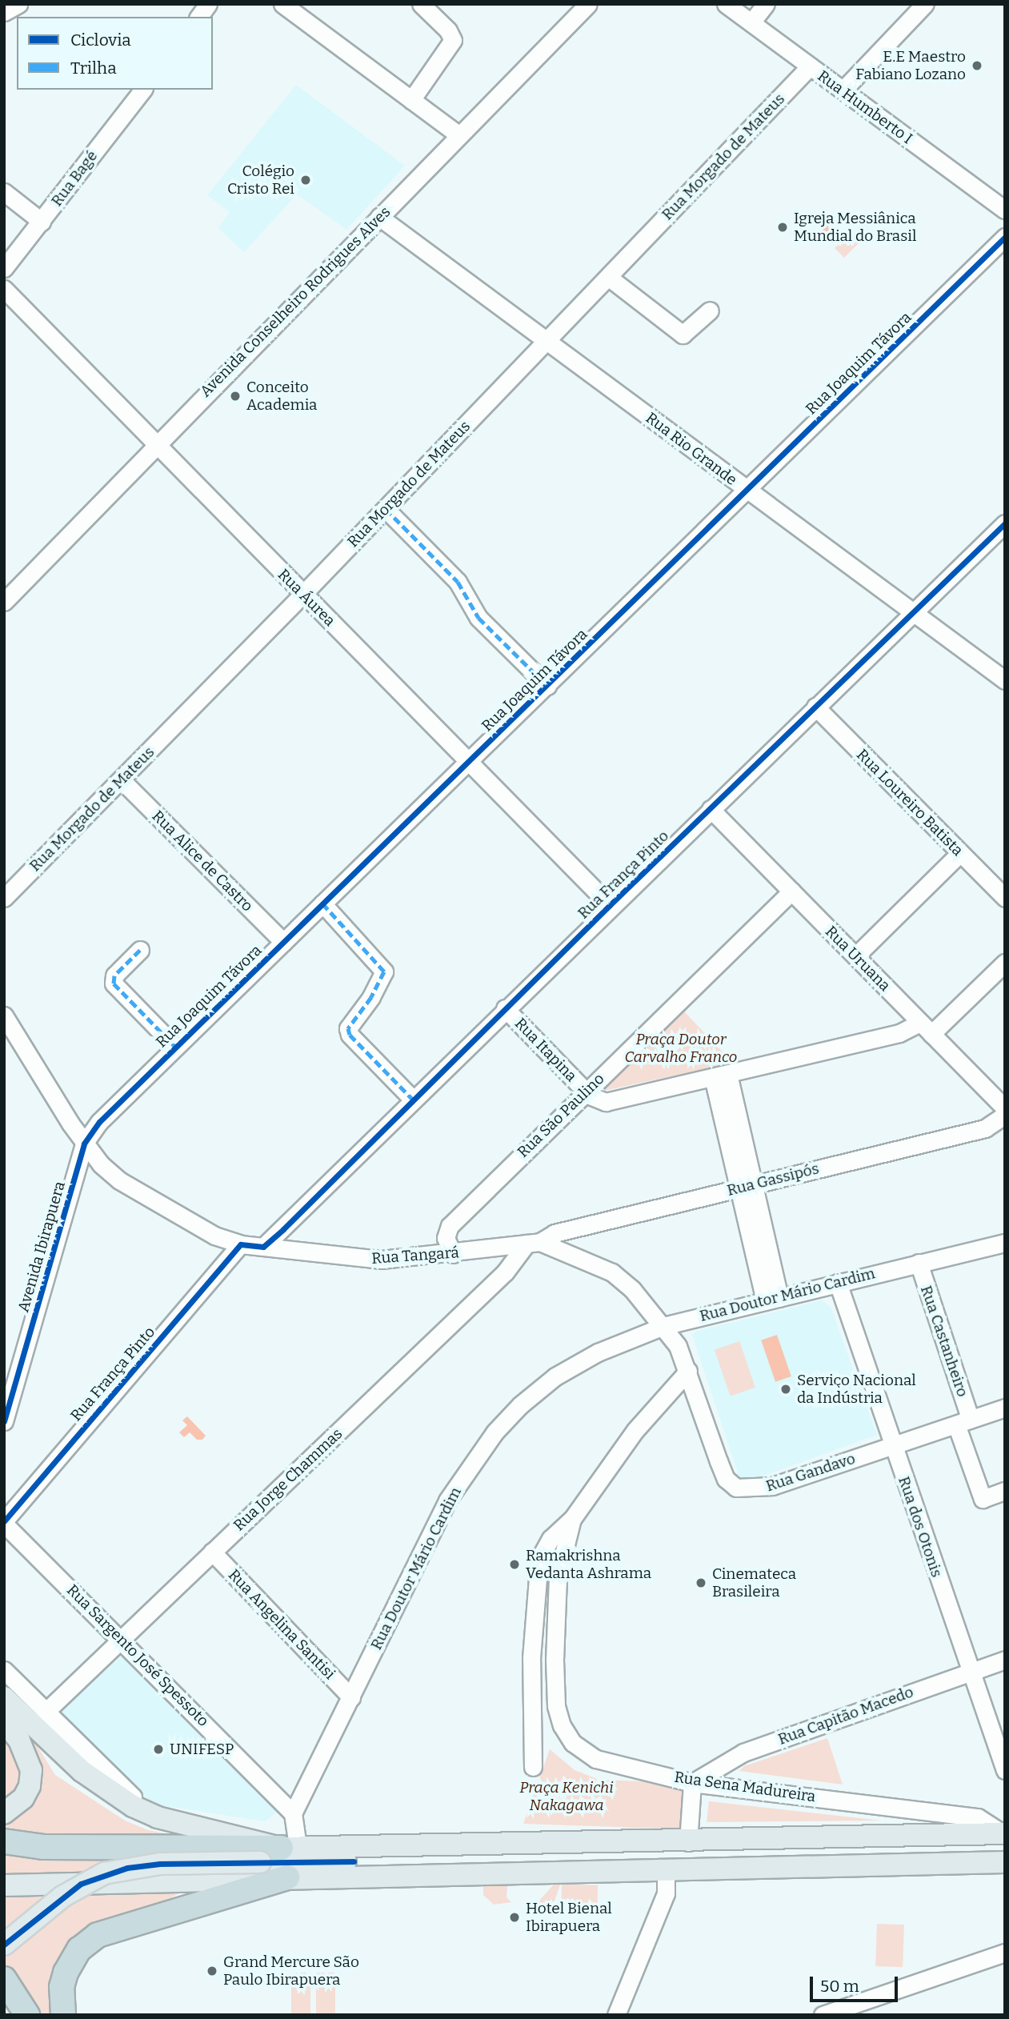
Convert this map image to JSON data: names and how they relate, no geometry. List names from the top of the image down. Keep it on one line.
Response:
{"streets":{"main road":["Rua Sena Madureira"],"street":["Rua Humberto I","Rua Morgado de Mateus","Rua Bagé","Avenida Conselheiro Rodrigues Alves","Rua Joaquim Távora","Rua Rio Grande","Rua Áurea","Rua Loureiro Batista","Rua Alice de Castro","Rua França Pinto","Rua Uruana","Rua Itapina","Rua São Paulino","Rua Gassipós","Avenida Ibirapuera","Rua Tangará","Rua Doutor Mário Cardim","Rua Castanheiro","Rua Gandavo","Rua Jorge Chammas","Rua dos Otonis","Rua Angelina Santisi","Rua Sargento José Spessoto","Rua Capitão Macedo"]},"crossings":[["Rua Humberto I","Rua Morgado de Mateus"],["Rua Morgado de Mateus","Rua Rio Grande"],["Rua Morgado de Mateus","Rua Áurea"],["Rua Morgado de Mateus","Rua Alice de Castro"],["Avenida Conselheiro Rodrigues Alves","Rua Rio Grande"],["Avenida Conselheiro Rodrigues Alves","Rua Áurea"],["Rua Joaquim Távora","Rua Rio Grande"],["Rua Joaquim Távora","Rua Áurea"],["Rua Joaquim Távora","Rua Alice de Castro"],["Rua Joaquim Távora","Avenida Ibirapuera"],["Rua Joaquim Távora","Rua Tangará"],["Rua Rio Grande","Rua França Pinto"],["Rua Áurea","Rua França Pinto"],["Rua Loureiro Batista","Rua França Pinto"],["Rua França Pinto","Rua Uruana"],["Rua França Pinto","Rua Itapina"],["Rua França Pinto","Rua Tangará"],["Rua França Pinto","Rua Sargento José Spessoto"],["Rua Uruana","Rua São Paulino"],["Rua Itapina","Rua São Paulino"],["Rua São Paulino","Rua Tangará"],["Rua Gassipós","Rua Tangará"],["Rua Gassipós","Rua Jorge Chammas"],["Avenida Ibirapuera","Rua Tangará"],["Rua Tangará","Rua Jorge Chammas"],["Rua Doutor Mário Cardim","Rua Castanheiro"],["Rua Doutor Mário Cardim","Rua dos Otonis"],["Rua Doutor Mário Cardim","Rua Angelina Santisi"],["Rua Doutor Mário Cardim","Rua Sargento José Spessoto"],["Rua Castanheiro","Rua Gandavo"],["Rua Gandavo","Rua dos Otonis"],["Rua Gandavo","Rua Sena Madureira"],["Rua Jorge Chammas","Rua Angelina Santisi"],["Rua Jorge Chammas","Rua Sargento José Spessoto"],["Rua dos Otonis","Rua Capitão Macedo"],["Rua Capitão Macedo","Rua Sena Madureira"]],"parks":["Praça Doutor Carvalho Franco","Praça Kenichi Nakagawa"],"places":["E.E Maestro Fabiano Lozano","Colégio Cristo Rei","Igreja Messiânica Mundial do Brasil","Conceito Academia","Serviço Nacional da Indústria","Ramakrishna Vedanta Ashrama","Cinemateca Brasileira","UNIFESP","Hotel Bienal Ibirapuera","Grand Mercure São Paulo Ibirapuera"],"legend":["Ciclovia","Trilha"],"scale_bar":"50 m"}
